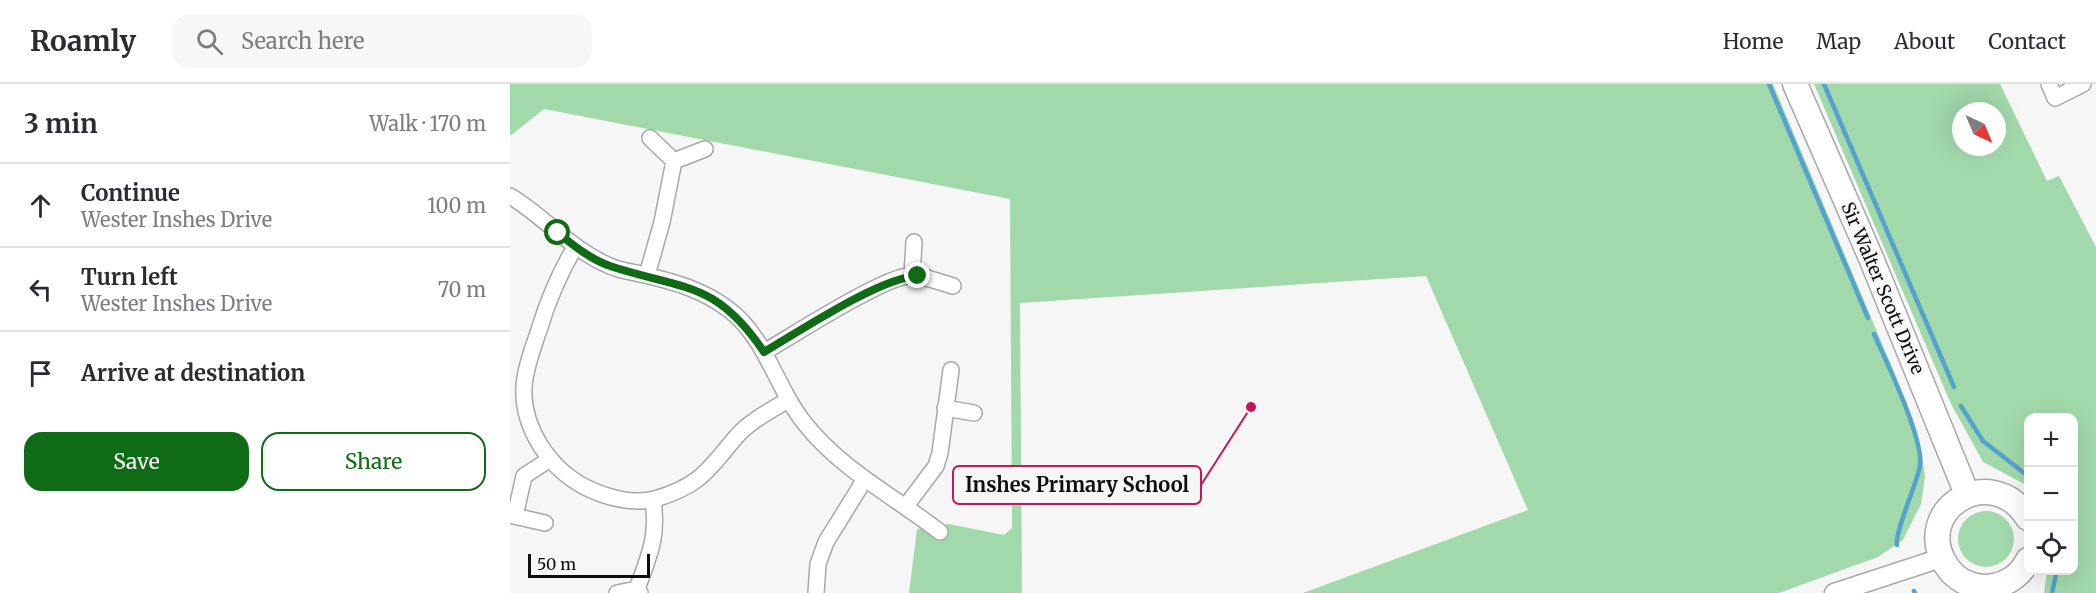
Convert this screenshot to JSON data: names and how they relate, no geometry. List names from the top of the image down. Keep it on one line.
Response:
{"streets":{"main road":["Sir Walter Scott Drive"]},"places":["Inshes Primary School"],"scale_bar":"50 m","north":"bottom right","page":{"header":"Roamly","search":"Search here","nav":["Home","Map","About","Contact"],"heading":["3 min","Walk · 170 m"],"list":[["Continue","Wester Inshes Drive","100 m"],["Turn left","Wester Inshes Drive","70 m"],"Arrive at destination"],"map_buttons":["+","−"],"buttons":["Save","Share"],"scale":"50 m"}}
